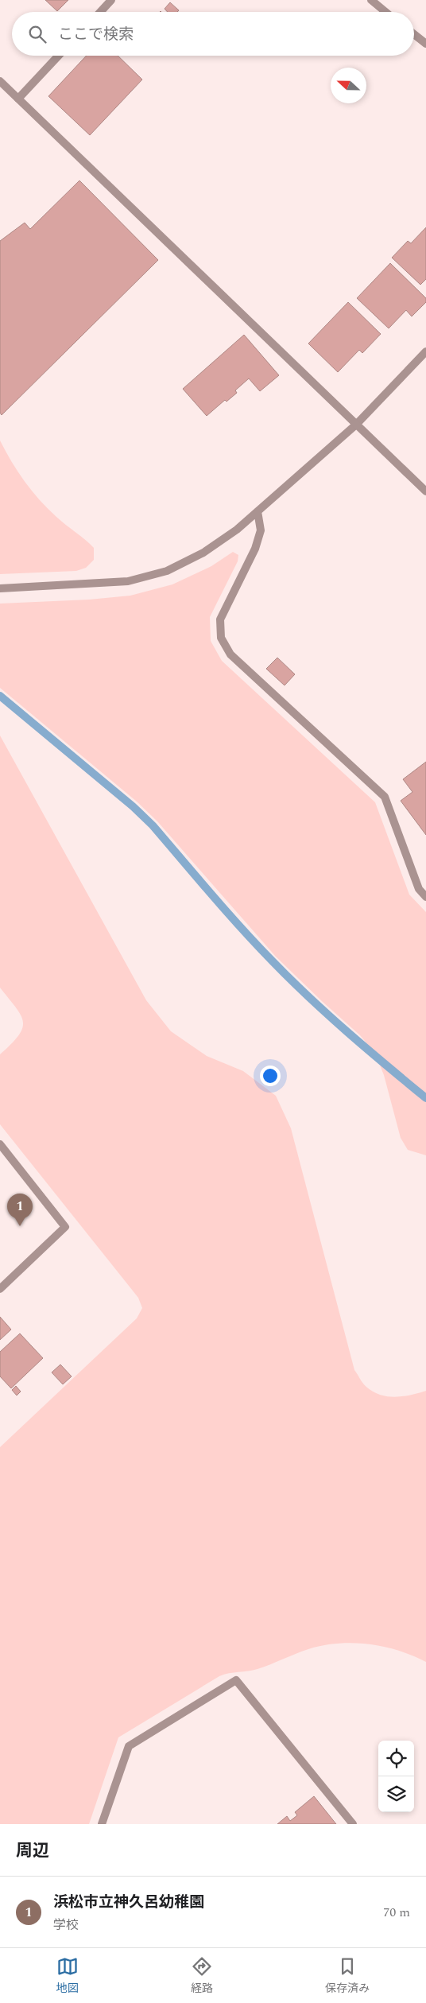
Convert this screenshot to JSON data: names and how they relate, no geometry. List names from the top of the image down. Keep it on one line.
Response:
{"north":"left","page":{"search":"ここで検索","pins":"1","heading":"周辺","list":[{"mark":"1","name":"浜松市立神久呂幼稚園","note":"学校","value":"70 m"}],"nav":["地図","経路","保存済み"]}}
